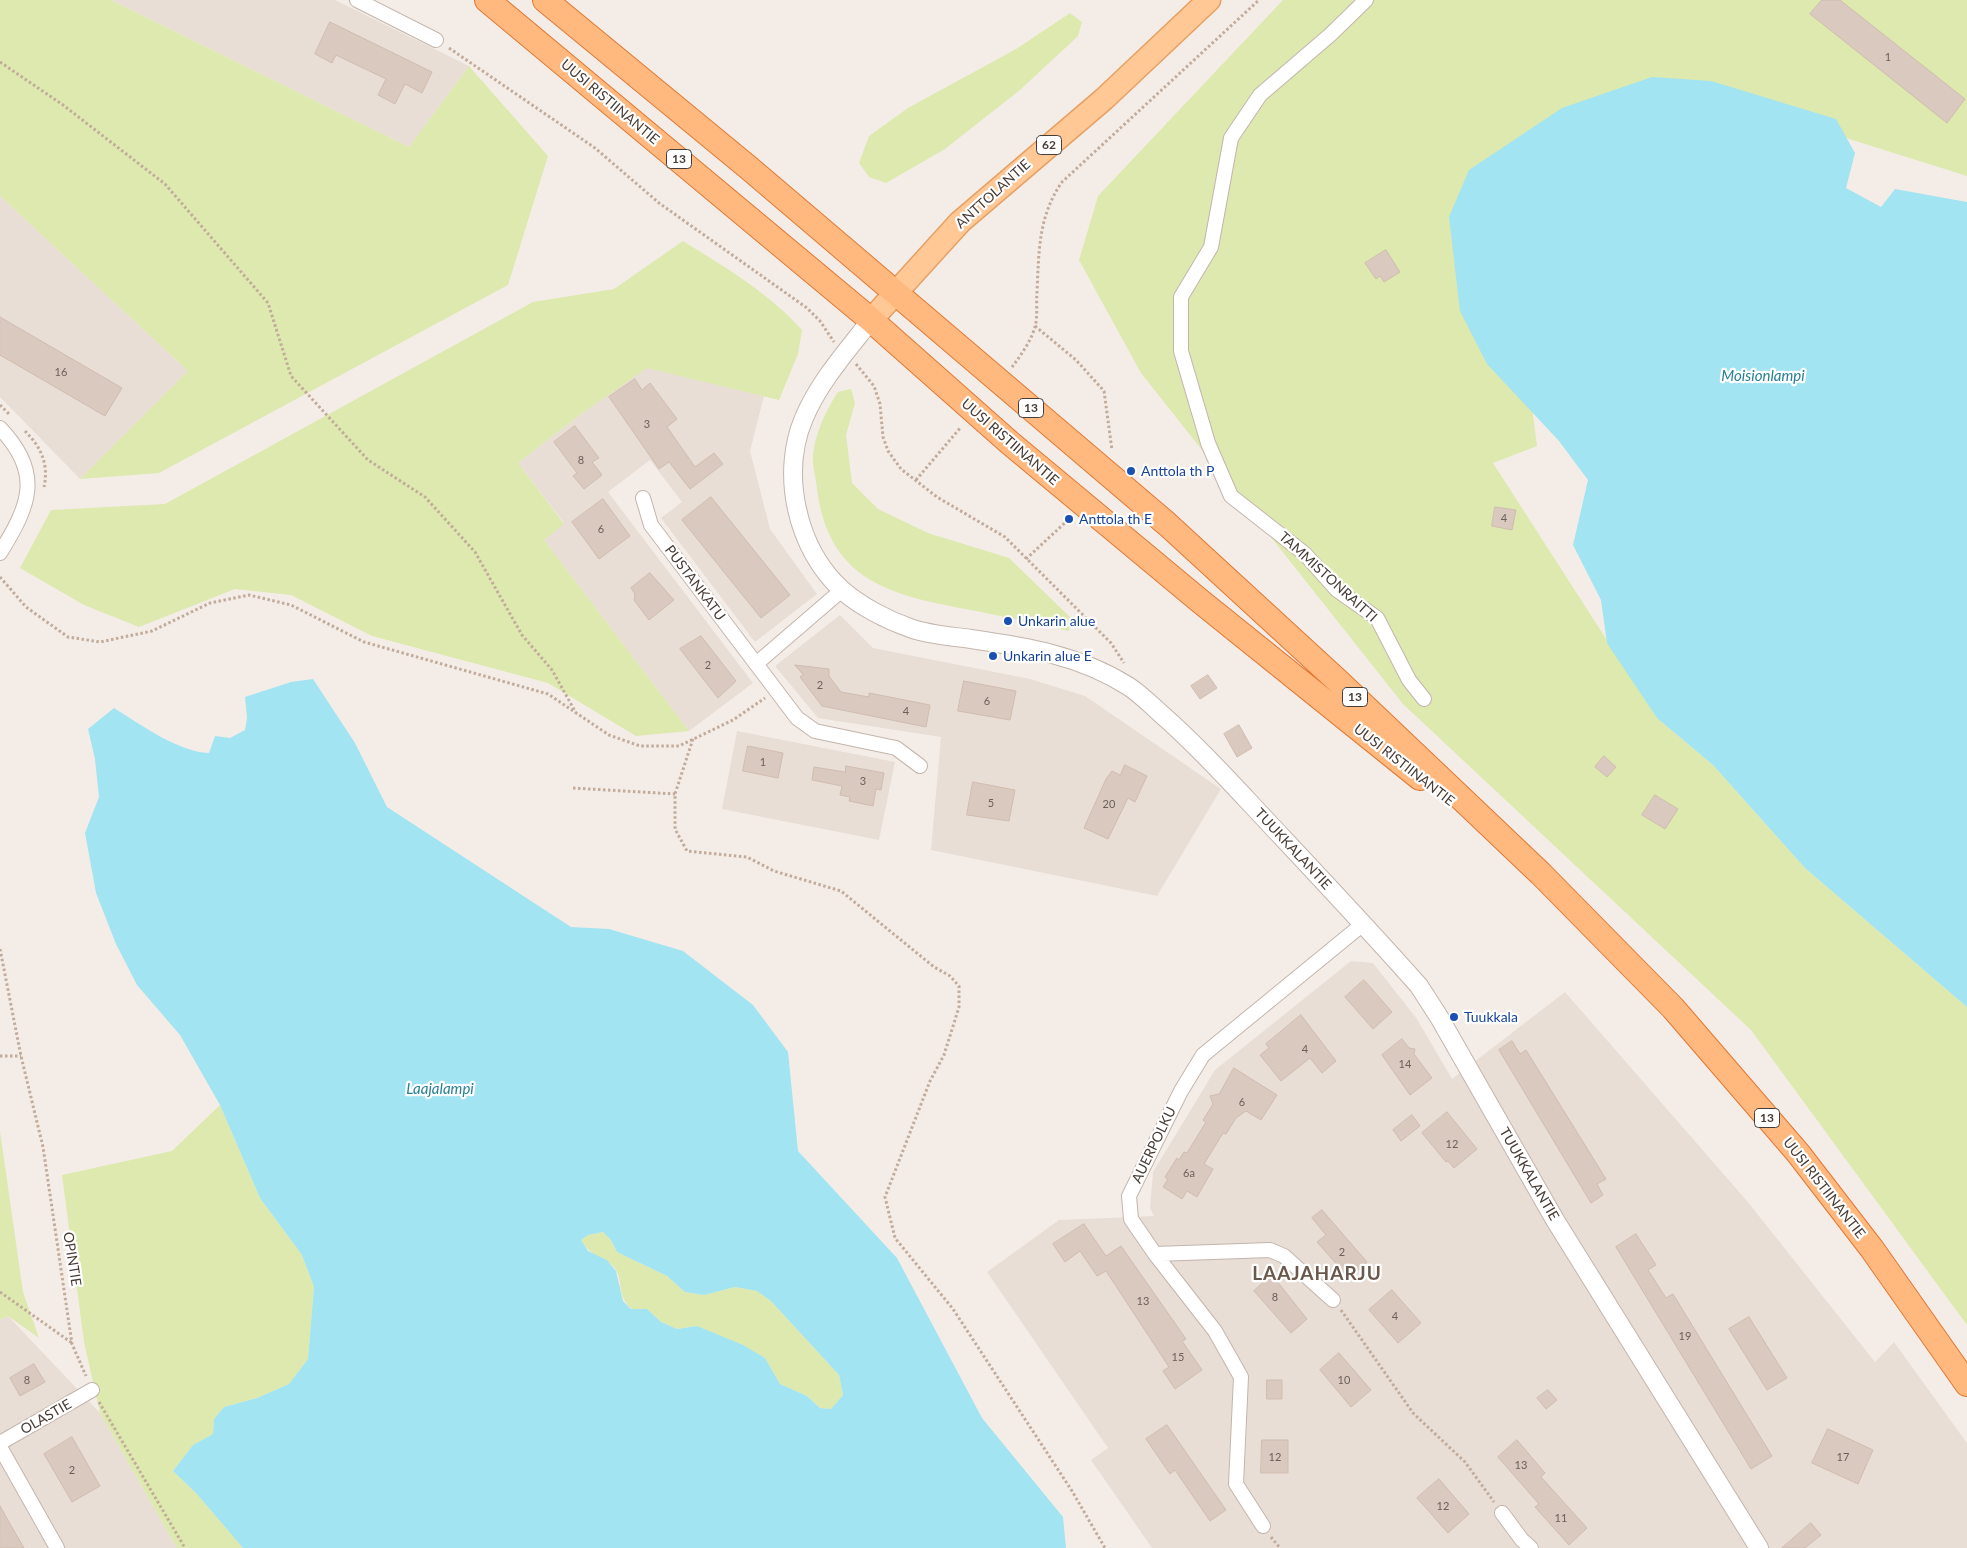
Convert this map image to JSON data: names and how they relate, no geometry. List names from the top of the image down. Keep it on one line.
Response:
{"streets":{"highway":["UUSI RISTIINANTIE","13"],"main road":["62","ANTTOLANTIE"],"street":["TAMMISTONRAITTI","PUSTANKATU","TUUKKALANTIE","AUERPOLKU","OLASTIE"],"path":["OPINTIE"]},"crossings":[["UUSI RISTIINANTIE","62"],["UUSI RISTIINANTIE","ANTTOLANTIE"],["UUSI RISTIINANTIE","TUUKKALANTIE"],["62","ANTTOLANTIE"],["62","TUUKKALANTIE"],["TUUKKALANTIE","AUERPOLKU"],["OPINTIE","OLASTIE"]],"districts":["LAAJAHARJU"],"water":["Moisionlampi","Laajalampi"],"places":["Anttola th P","Anttola th E","Unkarin alue","Unkarin alue E","Tuukkala"],"house_numbers":["1","16","3","8","4","6","2","2","6","4","1","3","5","20","4","14","6","12","6a","2","8","13","4","19","15","8","10","12","17","13","2","12","11"]}
